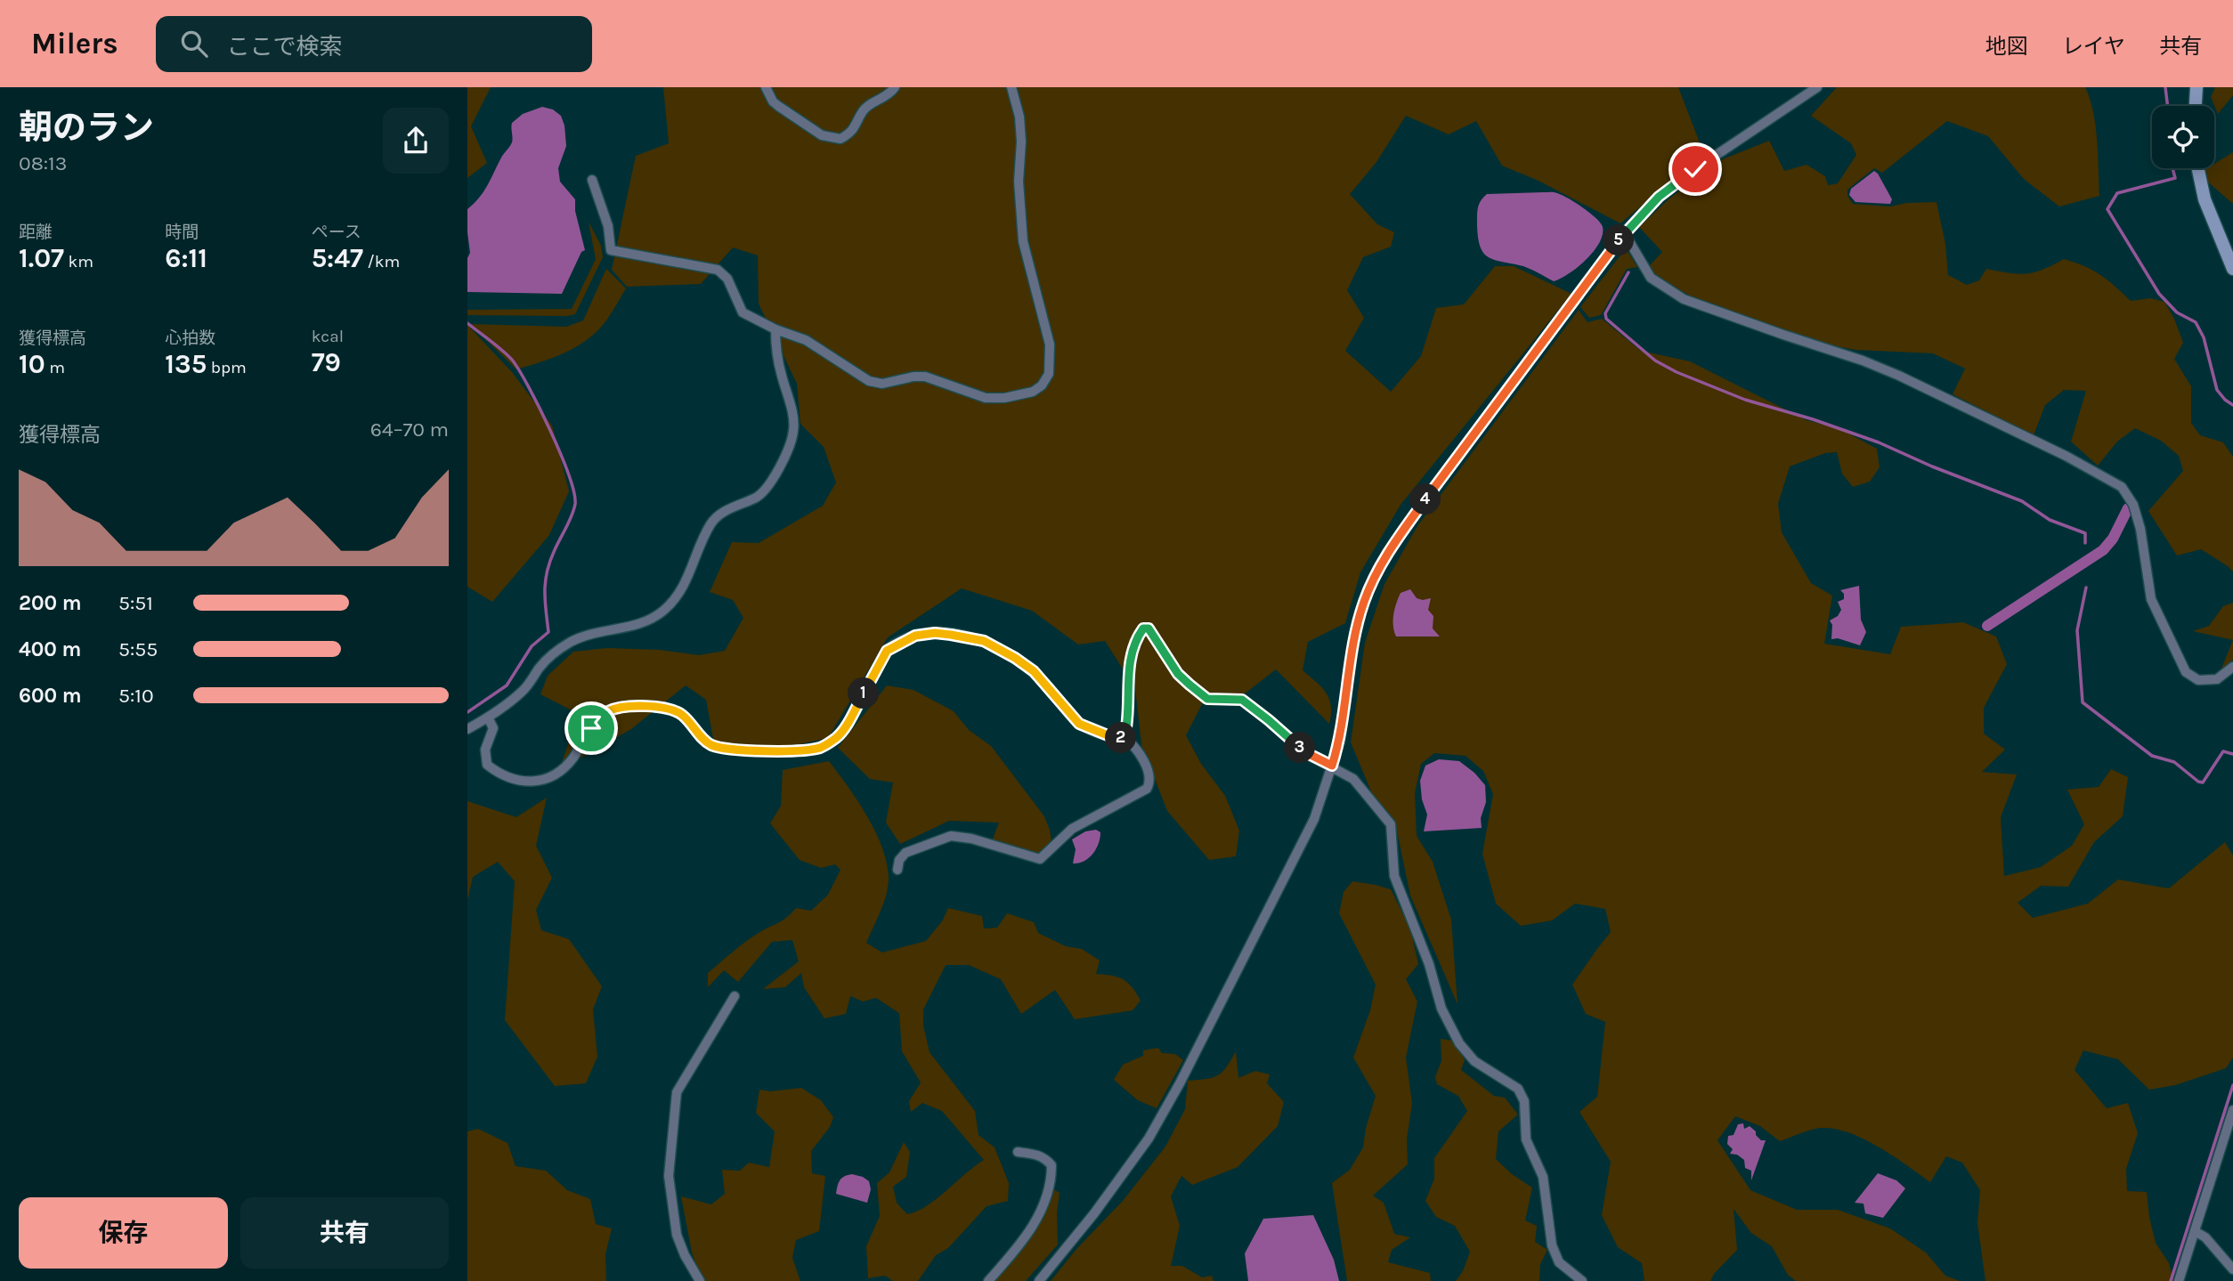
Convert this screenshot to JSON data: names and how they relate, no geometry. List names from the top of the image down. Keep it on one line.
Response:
{"page":{"header":"Milers","search":"ここで検索","nav":["地図","レイヤ","共有"],"heading":["朝のラン","08:13"],"stats":[["距離","1.07 km"],["時間","6:11"],["ペース","5:47 /km"],["獲得標高","10 m"],["心拍数","135 bpm"],["kcal","79"]],"pins":["5","4","1","2","3"],"chart":["獲得標高","64–70 m"],"list":[{"name":"200 m","note":"5:51"},{"name":"400 m","note":"5:55"},{"name":"600 m","note":"5:10"}],"buttons":["保存","共有"]}}
